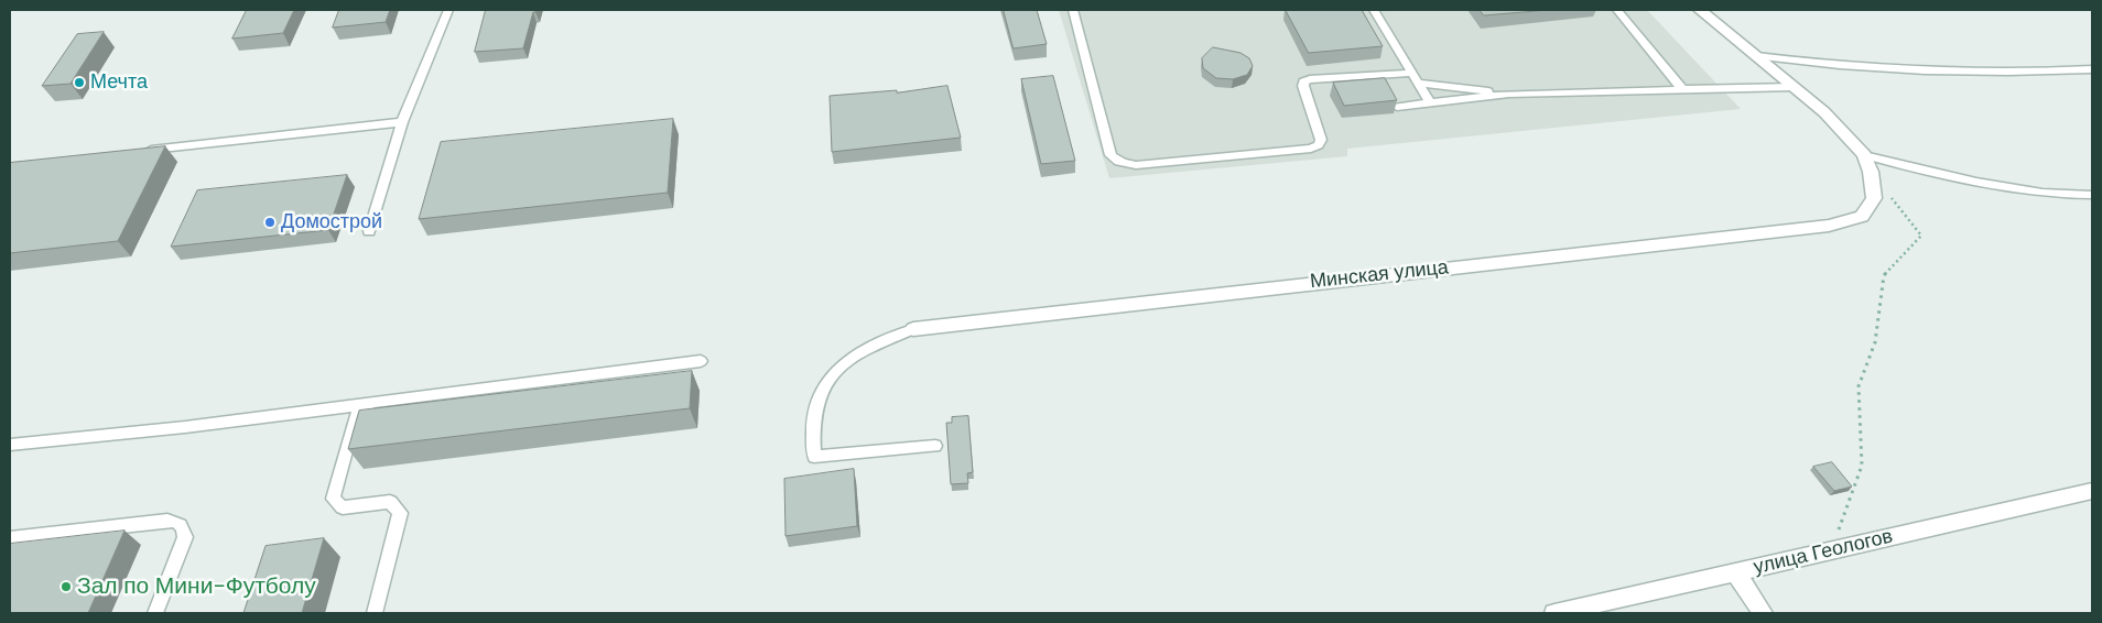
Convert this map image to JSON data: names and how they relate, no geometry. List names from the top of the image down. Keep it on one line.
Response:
{"streets":{"street":["Минская улица","улица Геологов"]},"places":["Мечта","Домострой","Зал по Мини-Футболу"]}
